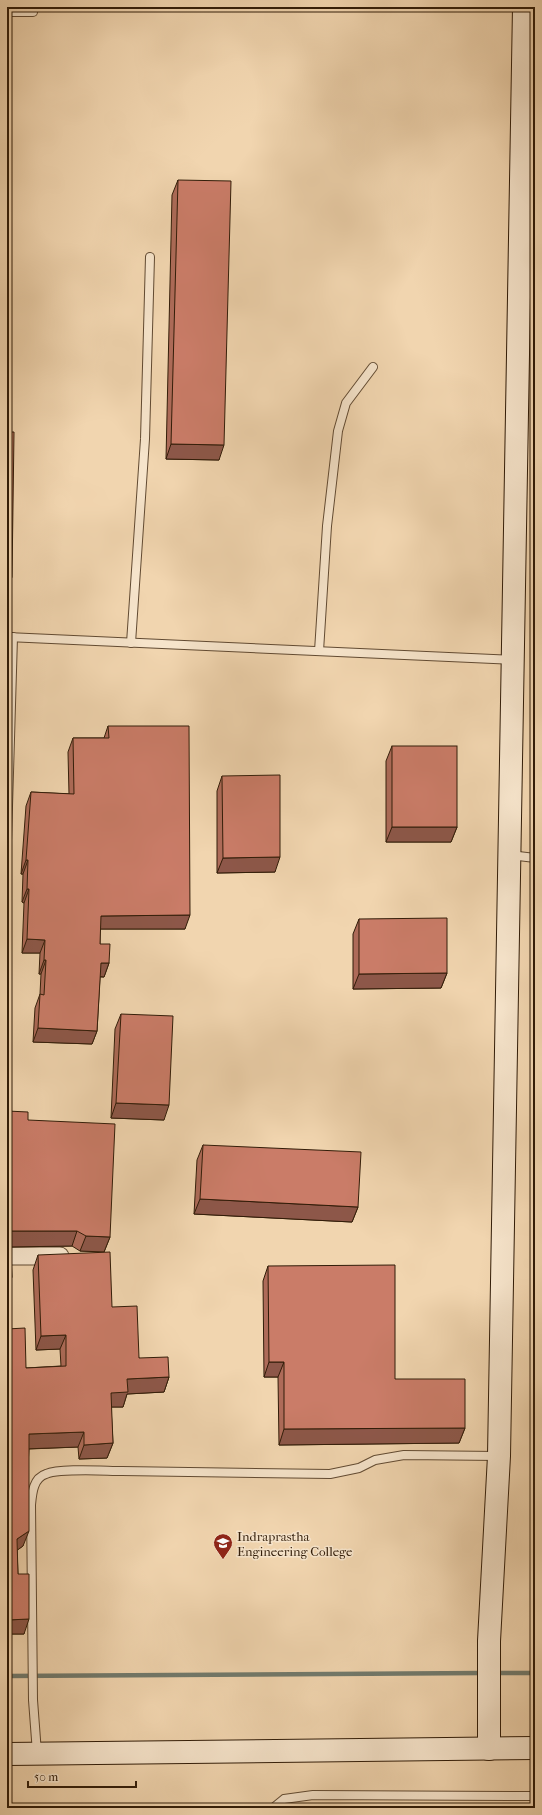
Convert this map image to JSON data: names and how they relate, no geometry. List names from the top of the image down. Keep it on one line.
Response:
{"places":{"school or university":["Indraprastha Engineering College"]},"scale_bar":"50 m"}
